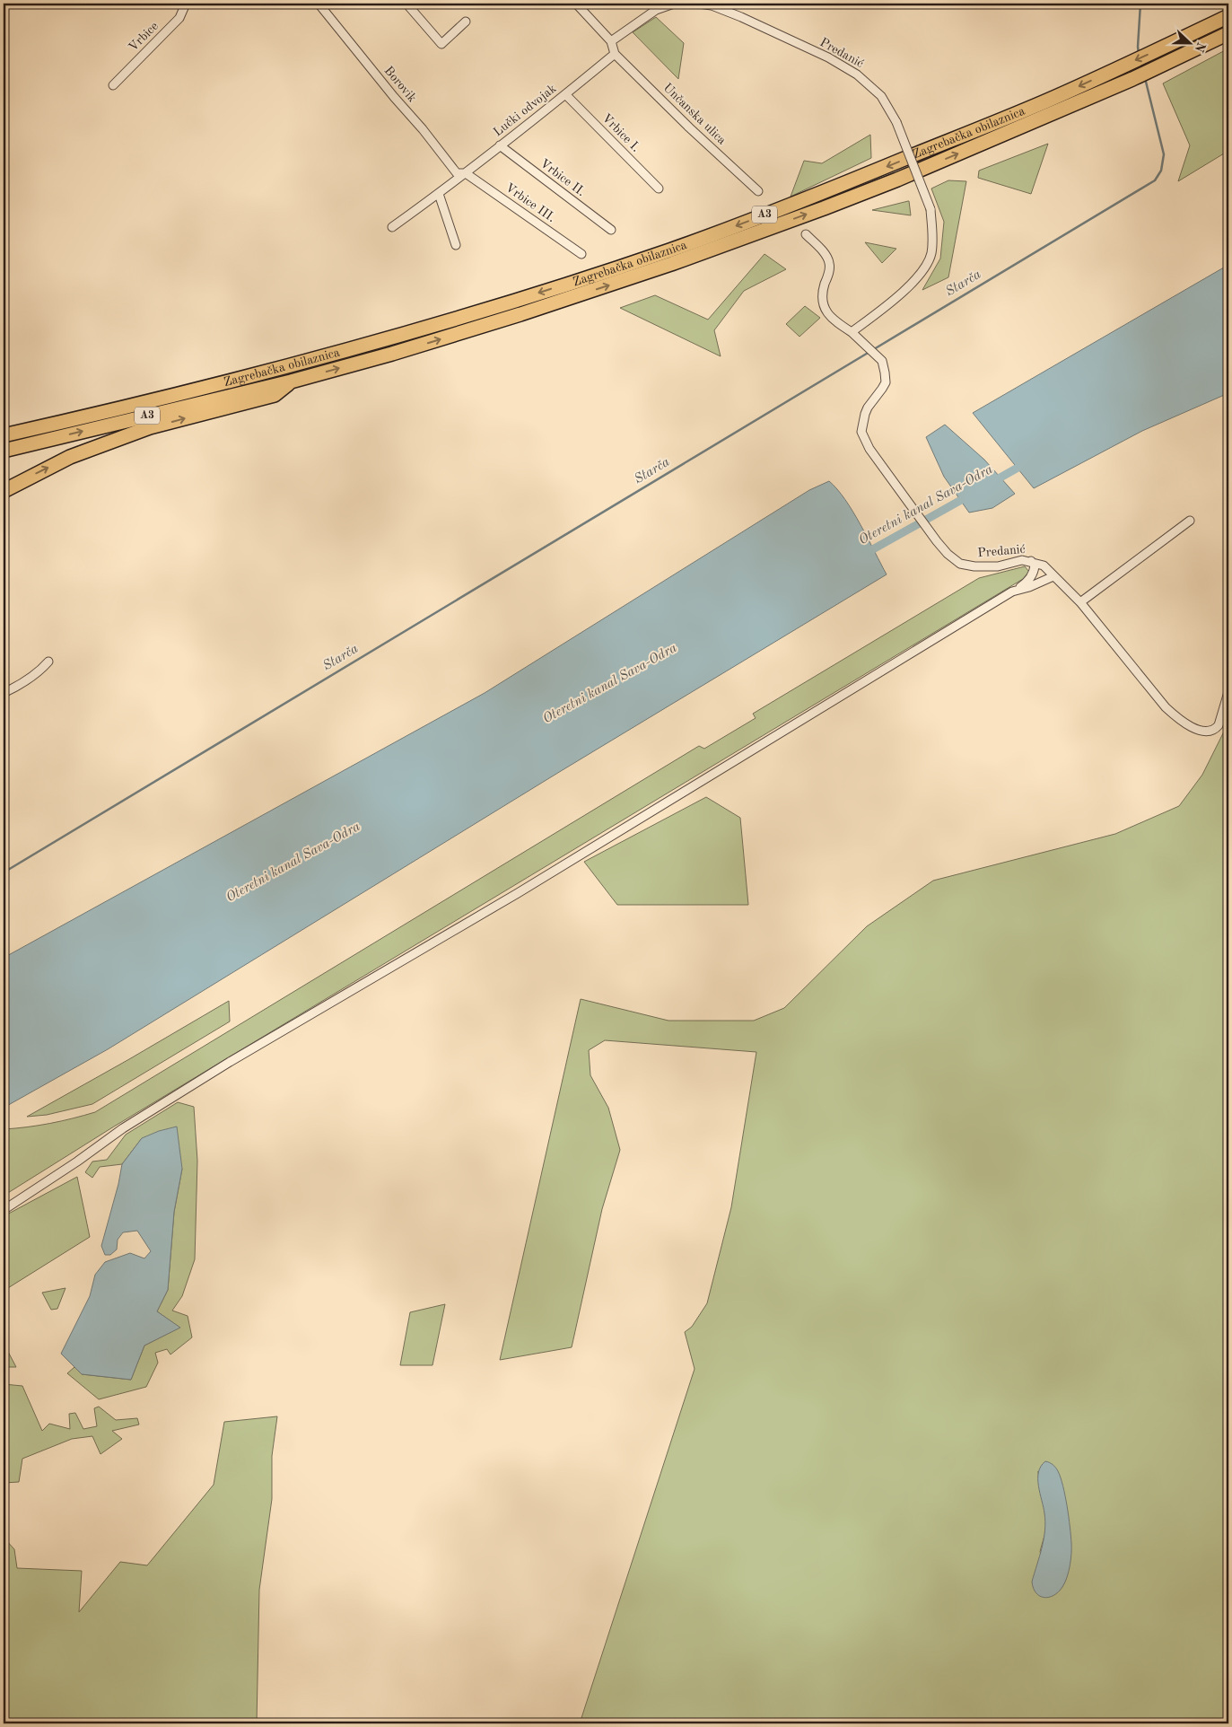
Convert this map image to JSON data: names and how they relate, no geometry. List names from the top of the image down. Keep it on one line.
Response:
{"streets":{"highway":["Zagrebačka obilaznica","A3"],"street":["Vrbice","Predanić","Borovik","Lučki odvojak","Unčanska ulica","Vrbice I.","Vrbice II.","Vrbice III."]},"crossings":[["Borovik","Lučki odvojak"],["Borovik","Vrbice III."],["Lučki odvojak","Unčanska ulica"],["Lučki odvojak","Vrbice I."],["Lučki odvojak","Vrbice II."],["Lučki odvojak","Vrbice III."]],"water":["Starča","Oteretni kanal Sava-Odra"],"north":"right"}
